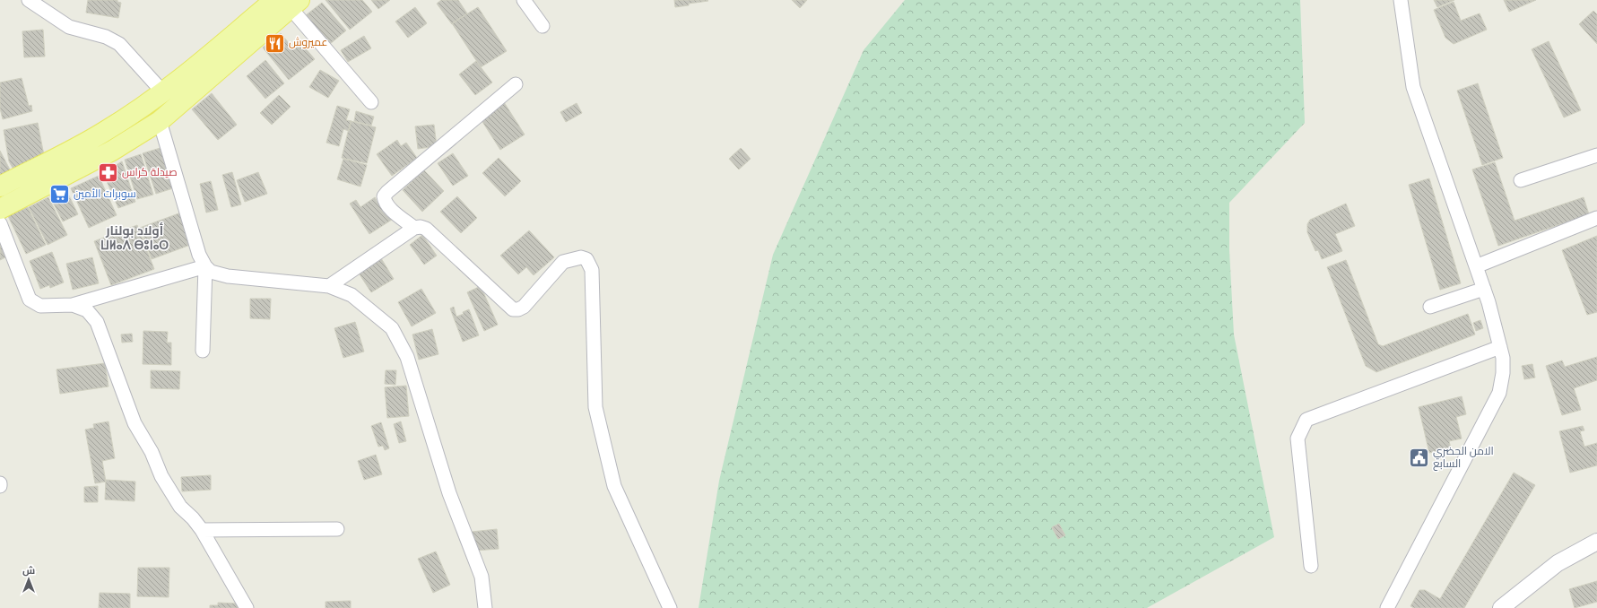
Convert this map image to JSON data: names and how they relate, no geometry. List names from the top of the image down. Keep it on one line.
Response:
{"districts":["أولاد بولنار ⵡⵍⴰⴷ ⴱⵓⵏⴰⵔ"],"places":{"restaurant":["عميروش"],"pharmacy":["صيدلة كراس"],"supermarket":["سوبرات الأمين"],"public building":["الامن الحضري السابع"]},"north":"top"}
